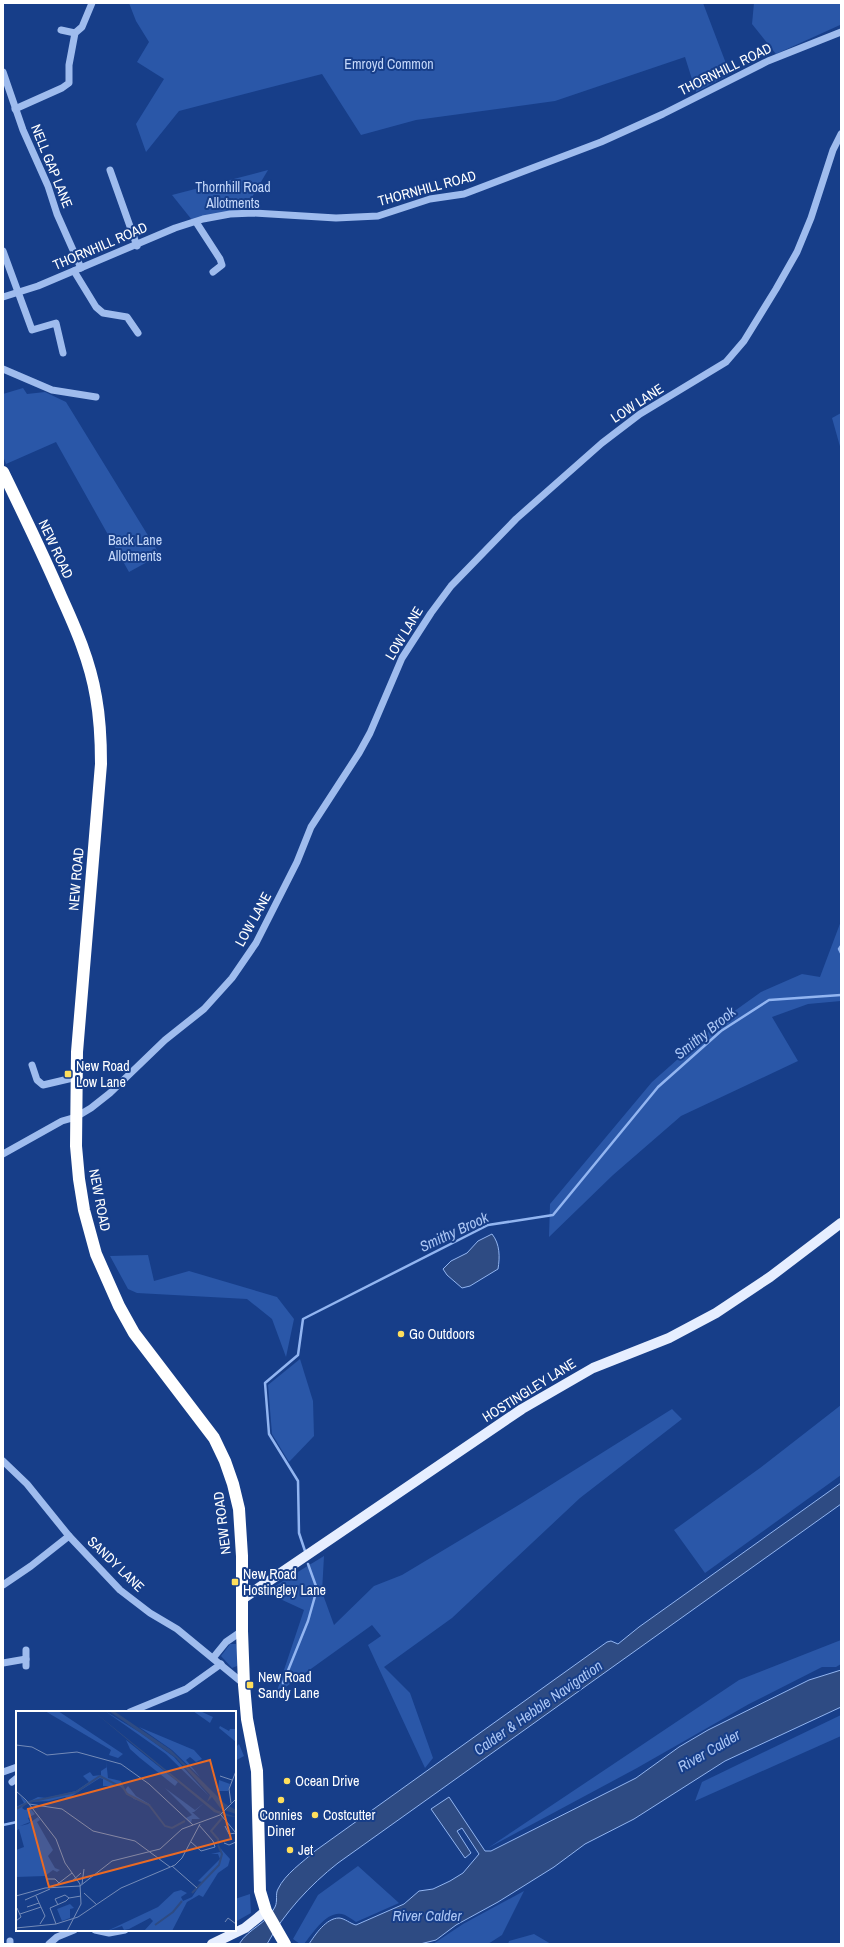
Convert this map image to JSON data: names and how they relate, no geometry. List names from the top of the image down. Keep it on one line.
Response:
{"streets":{"highway":["NEW ROAD"],"main road":["HOSTINGLEY LANE"],"street":["THORNHILL ROAD","NELL GAP LANE","LOW LANE","SANDY LANE"]},"crossings":[["THORNHILL ROAD","NELL GAP LANE"],["LOW LANE","NEW ROAD"],["NEW ROAD","HOSTINGLEY LANE"],["NEW ROAD","SANDY LANE"]],"water":["Smithy Brook","Calder & Hebble Navigation","River Calder"],"parks":["Emroyd Common","Thornhill Road Allotments","Back Lane Allotments"],"places":{"transit":["New Road Low Lane","New Road Hostingley Lane","New Road Sandy Lane"],"other":["Go Outdoors","Ocean Drive","Connies Diner","Costcutter","Jet"]}}
